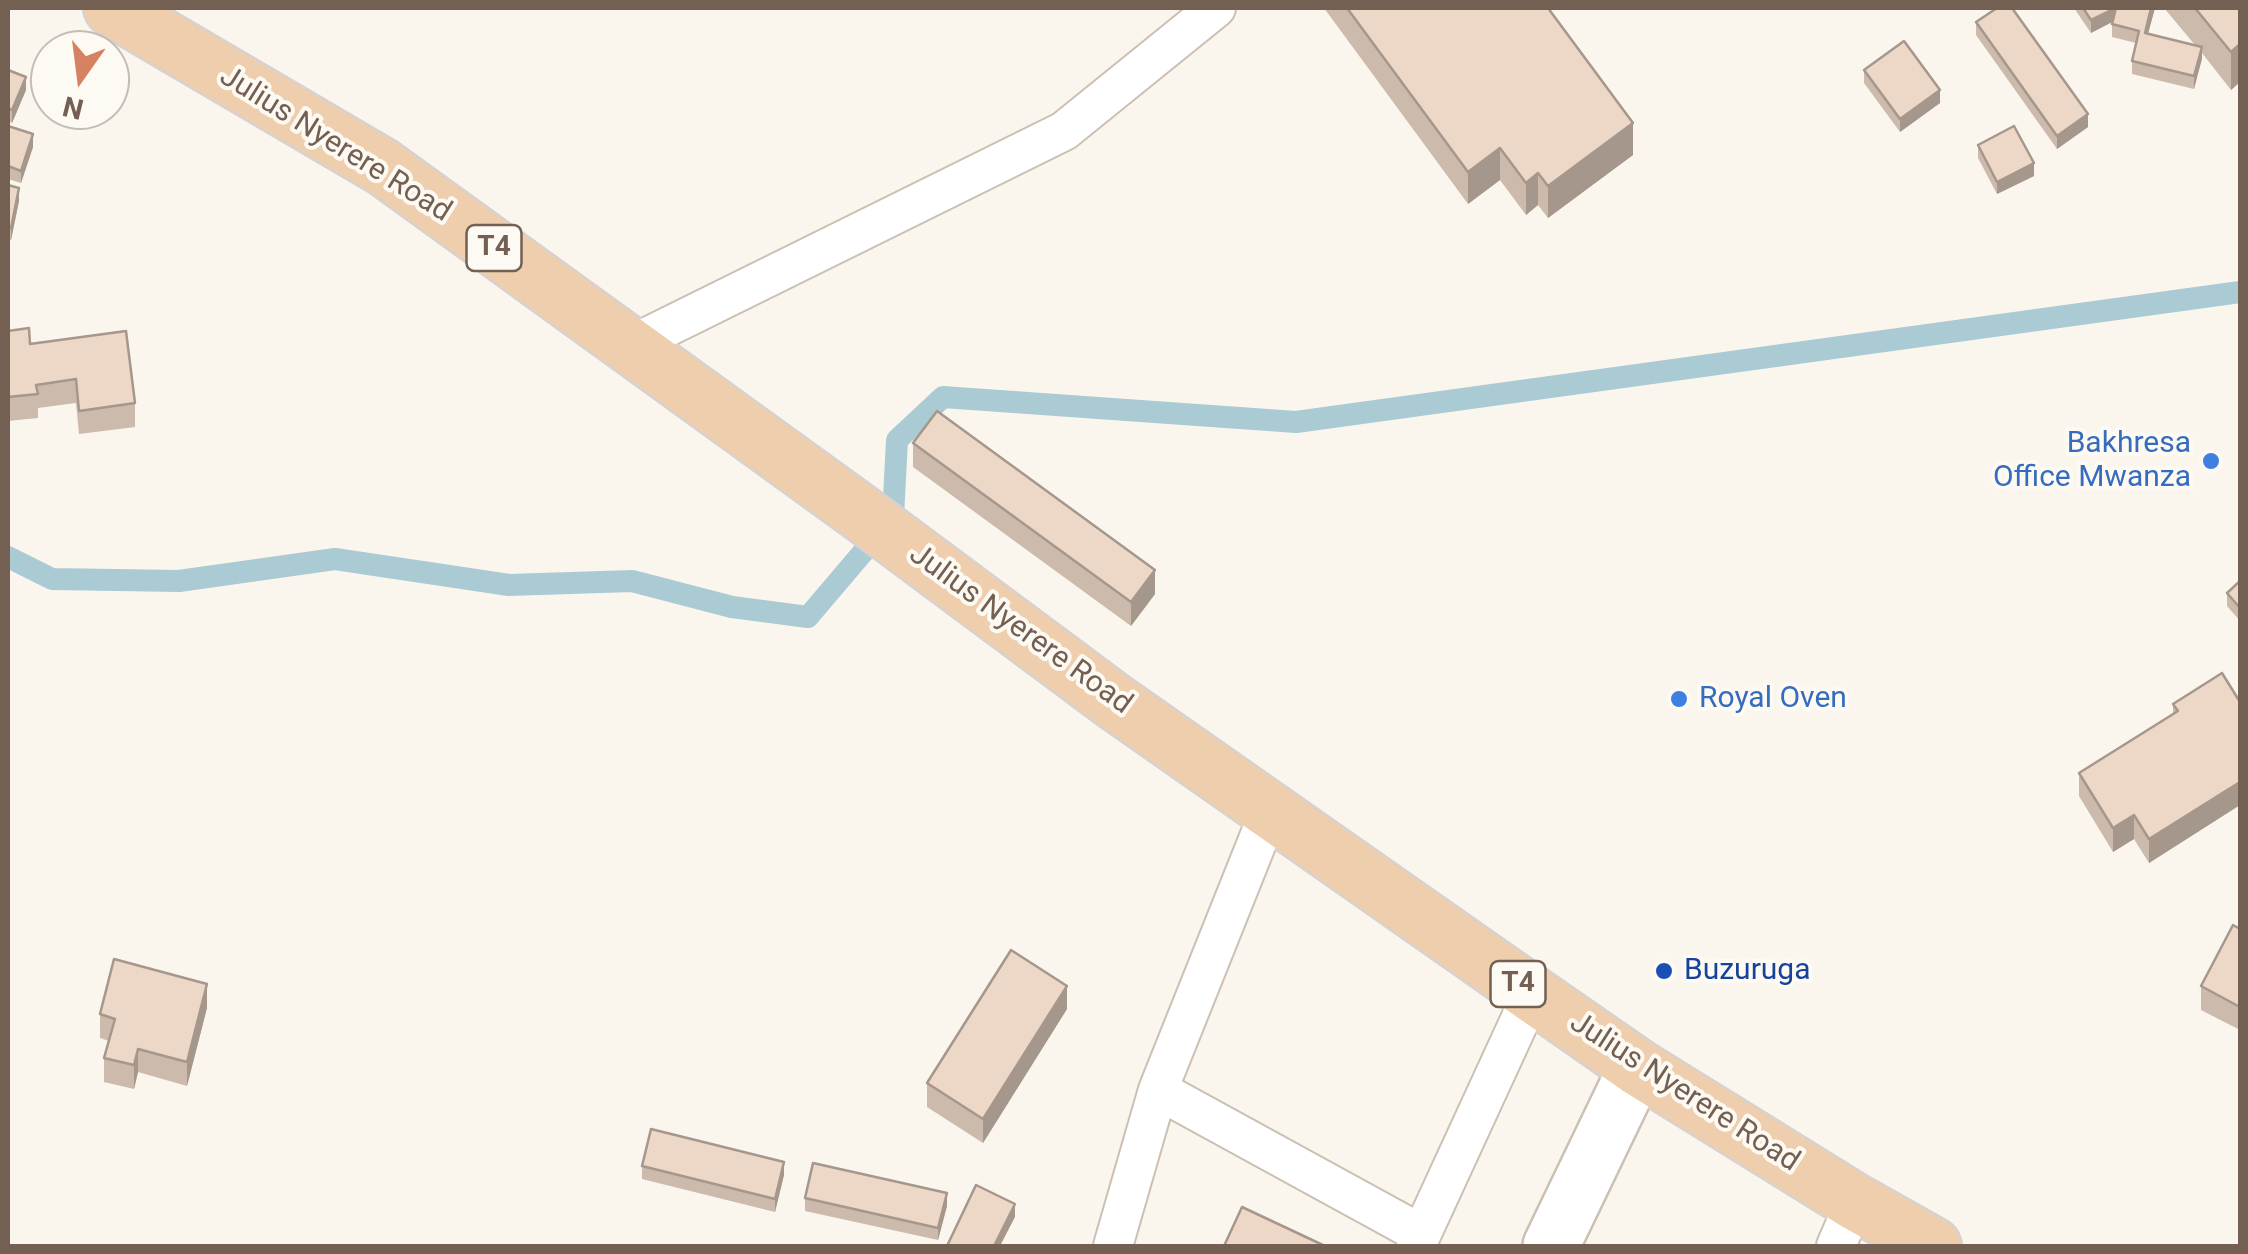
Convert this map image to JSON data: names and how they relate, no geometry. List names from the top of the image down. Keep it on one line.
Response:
{"streets":{"highway":["Julius Nyerere Road","T4"]},"places":["Bakhresa Office Mwanza","Royal Oven","Buzuruga"],"north":"bottom"}
